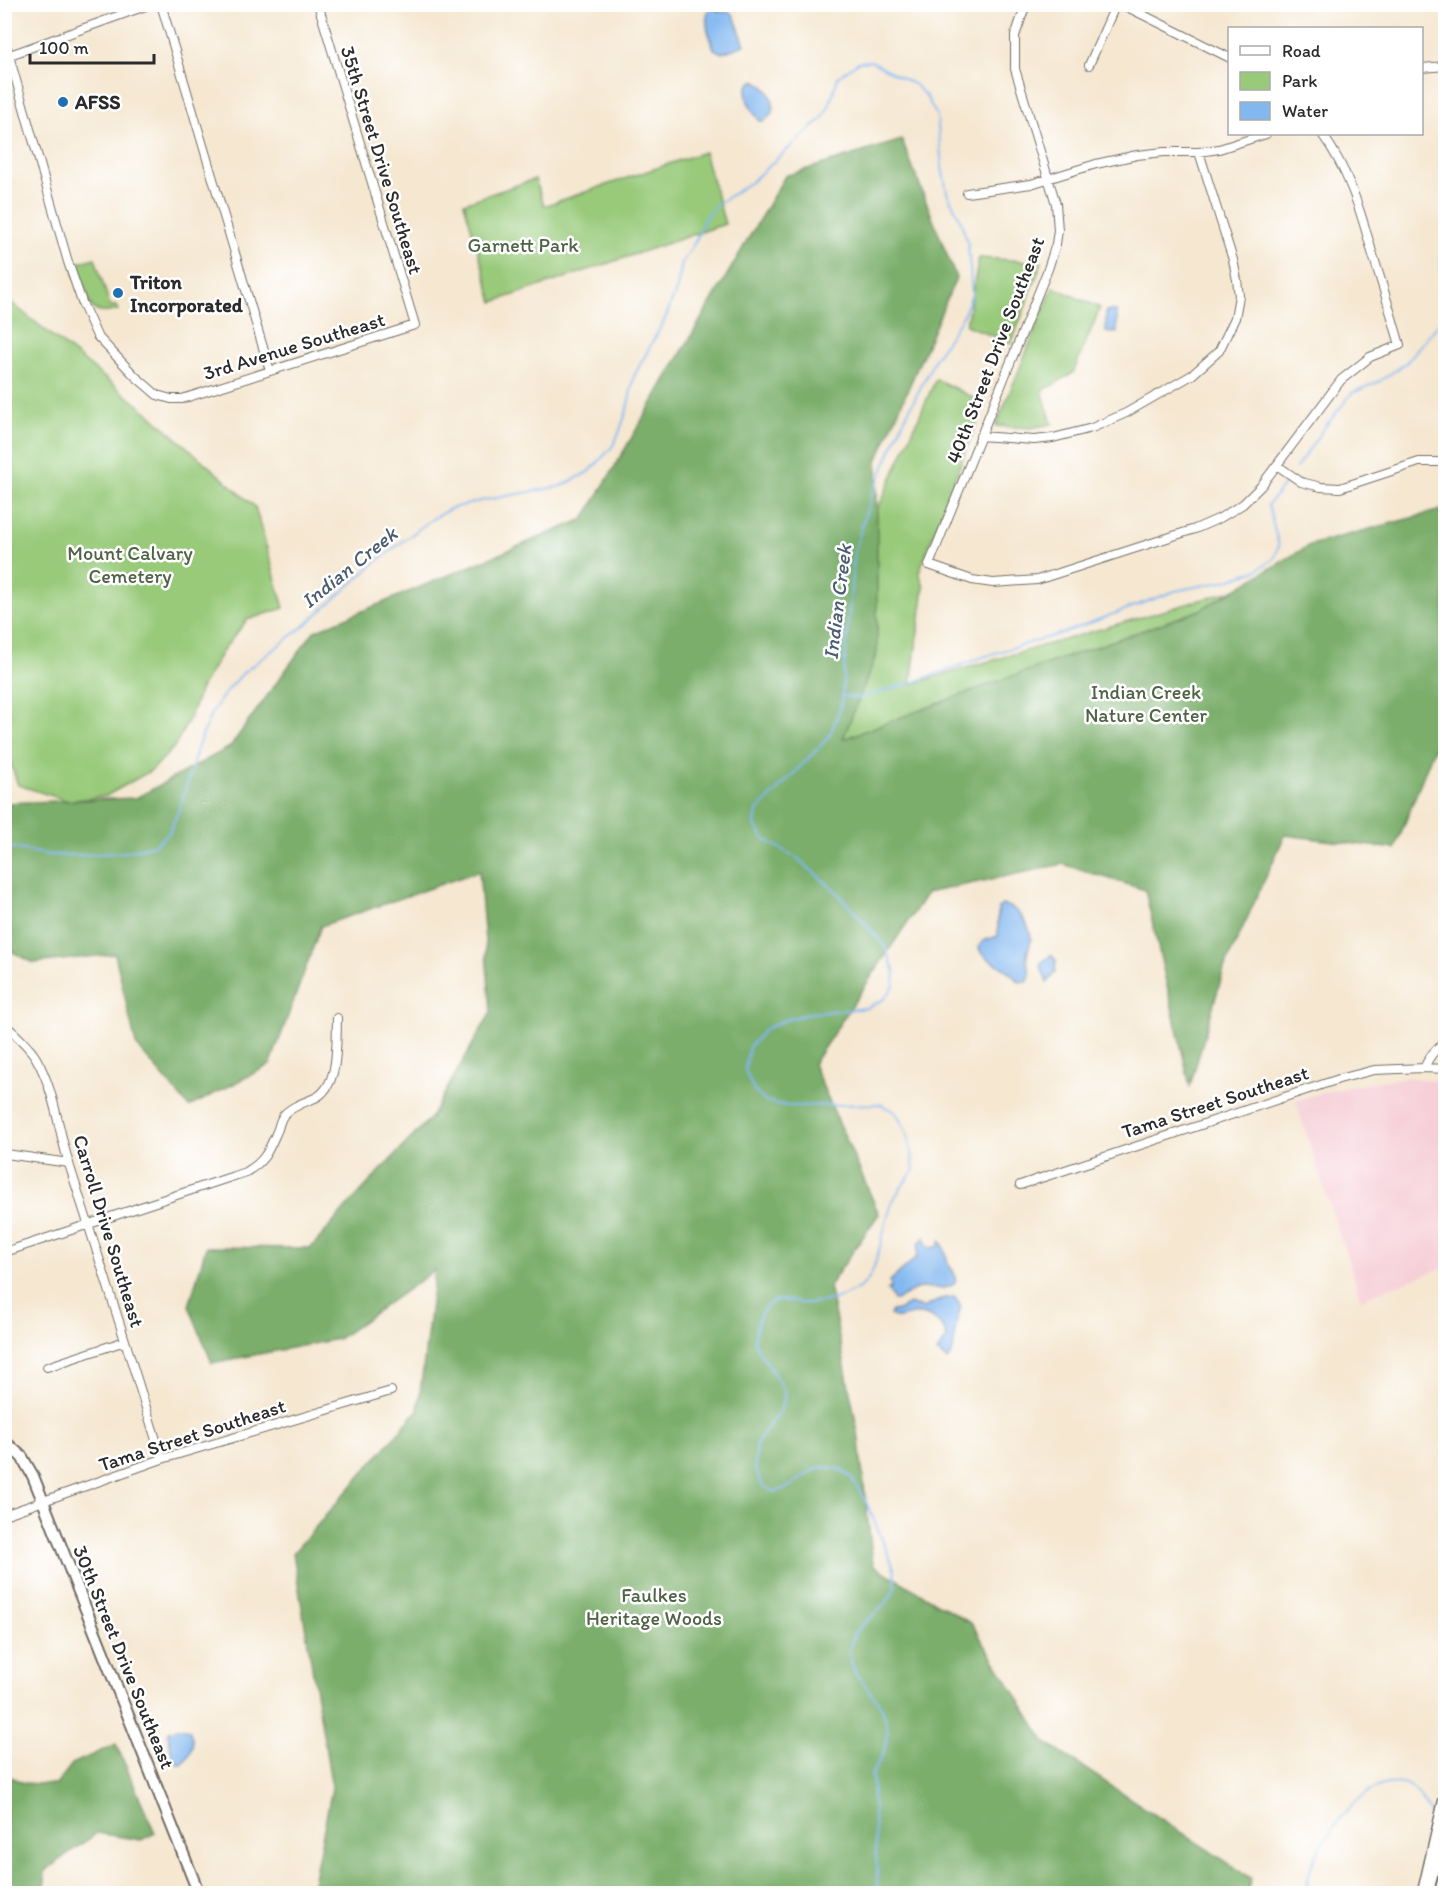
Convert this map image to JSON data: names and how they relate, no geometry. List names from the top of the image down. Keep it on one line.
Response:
{"streets":{"main road":["30th Street Drive Southeast"],"street":["35th Street Drive Southeast","3rd Avenue Southeast","40th Street Drive Southeast","Tama Street Southeast","Carroll Drive Southeast"]},"crossings":[["35th Street Drive Southeast","3rd Avenue Southeast"],["Tama Street Southeast","Carroll Drive Southeast"],["Tama Street Southeast","30th Street Drive Southeast"]],"water":["Indian Creek"],"parks":["Garnett Park","Mount Calvary Cemetery","Indian Creek Nature Center","Faulkes Heritage Woods"],"places":["AFSS","Triton Incorporated"],"legend":["Road","Park","Water"],"scale_bar":"100 m"}
